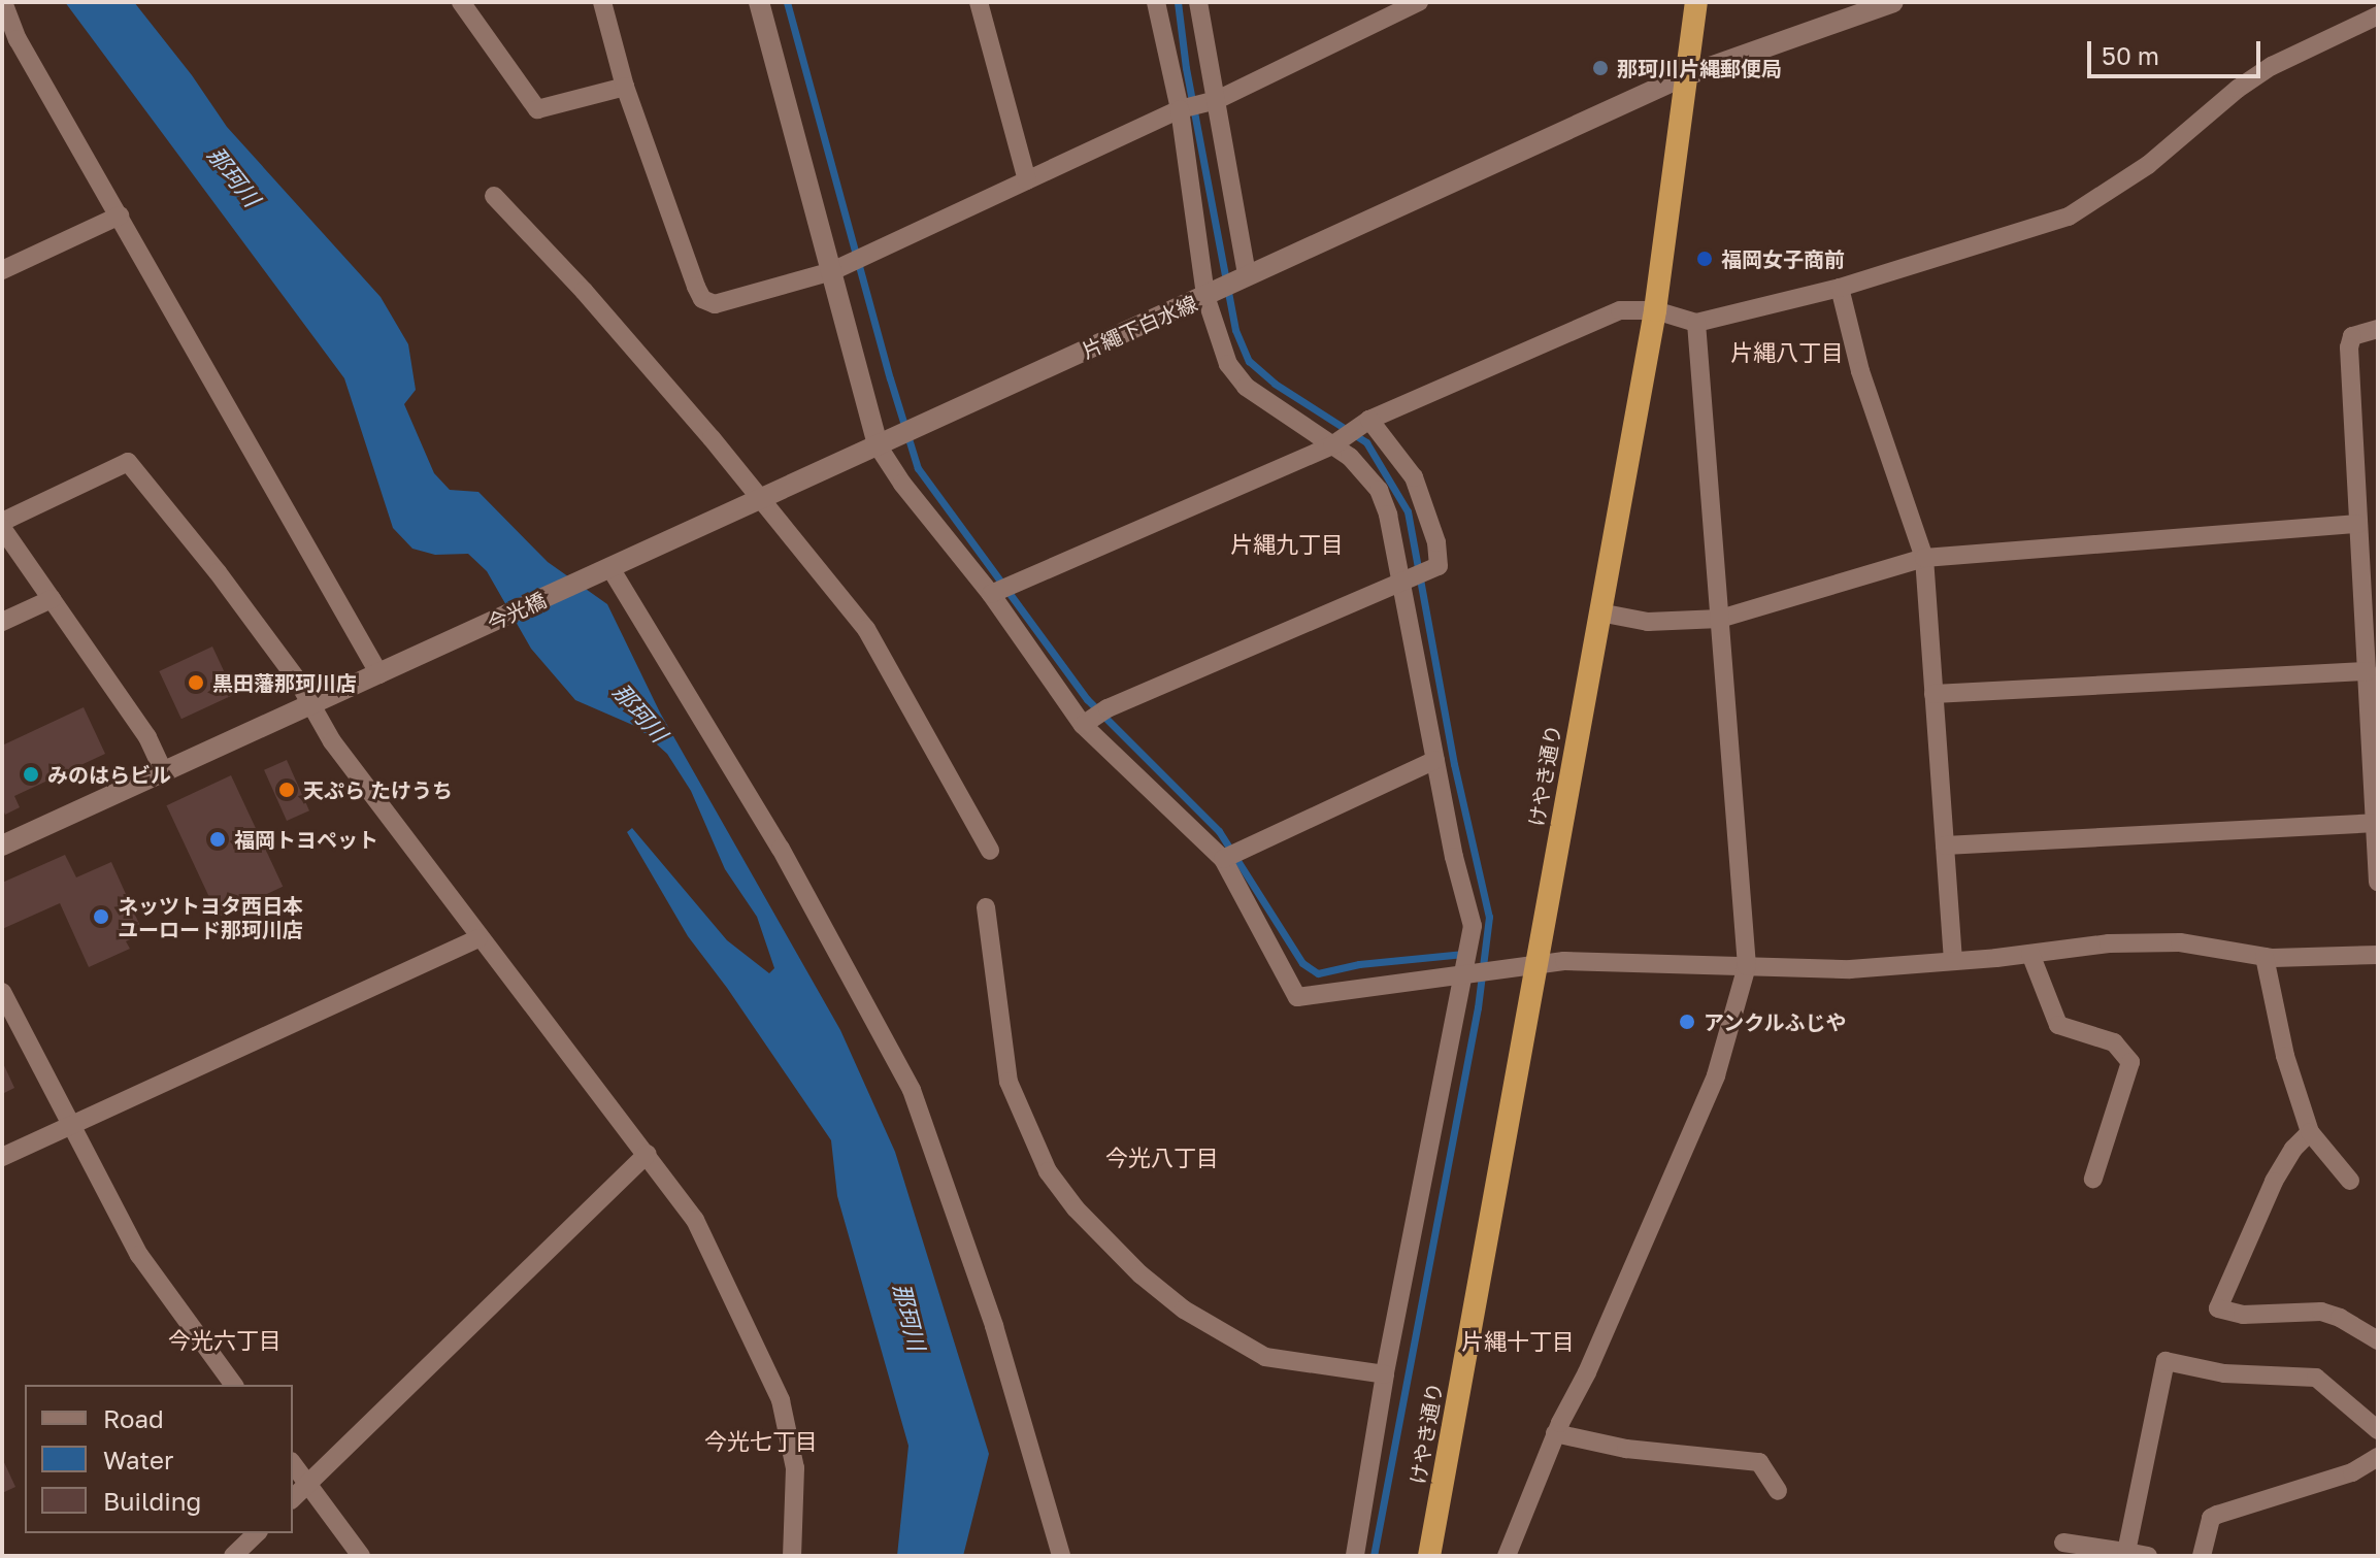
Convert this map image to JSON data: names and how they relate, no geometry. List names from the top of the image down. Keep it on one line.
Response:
{"streets":{"highway":["けやき通り"],"main road":["片繩下白水線","今光橋"]},"crossings":[["片繩下白水線","今光橋"],["片繩下白水線","けやき通り"]],"districts":["片縄八丁目","片縄九丁目","今光八丁目","今光六丁目","片縄十丁目","今光七丁目"],"water":["那珂川"],"places":["那珂川片縄郵便局","福岡女子商前","黒田藩那珂川店","みのはらビル","天ぷら たけうち","福岡トヨペット","ネッツトヨタ西日本 ユーロード那珂川店","アンクルふじや"],"legend":["Road","Water","Building"],"scale_bar":"50 m"}
